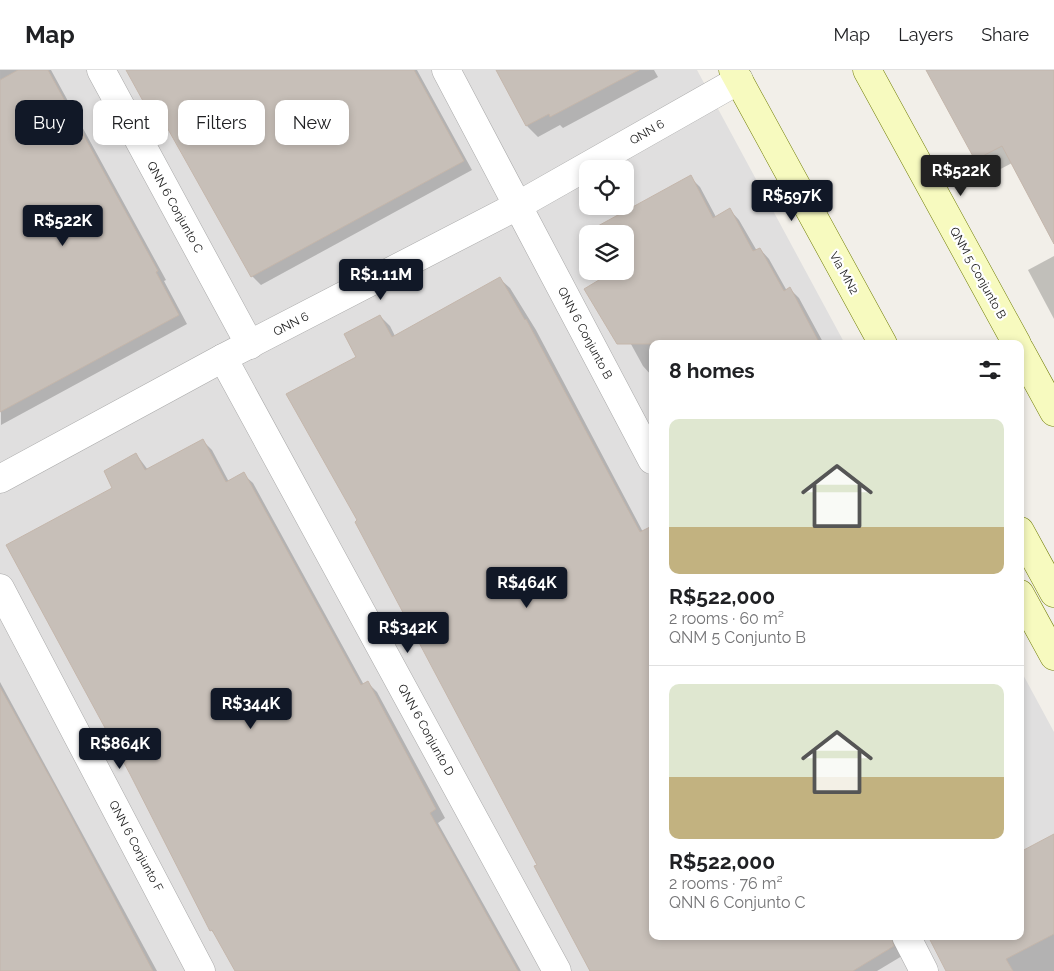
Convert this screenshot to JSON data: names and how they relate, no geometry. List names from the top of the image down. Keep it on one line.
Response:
{"streets":{"main road":["Via MN2","QNM 5 Conjunto B"],"street":["QNN 6","QNN 6 Conjunto C","QNN 6 Conjunto B","QNN 6 Conjunto D","QNN 6 Conjunto F"]},"crossings":[["QNN 6","QNN 6 Conjunto C"],["QNN 6","Via MN2"],["QNN 6","QNN 6 Conjunto B"],["QNN 6","QNN 6 Conjunto D"]],"page":{"header":"Map","nav":["Map","Layers","Share"],"chip":["Buy","Rent","Filters","New"],"price":["R$522K","R$597K","R$522K","R$1.11M","R$464K","R$342K","R$344K","R$864K"],"heading":"8 homes","list":[{"name":"R$522,000","note":"2 rooms · 60 m² · QNM 5 Conjunto B"},{"name":"R$522,000","note":"2 rooms · 76 m² · QNN 6 Conjunto C"}]}}
